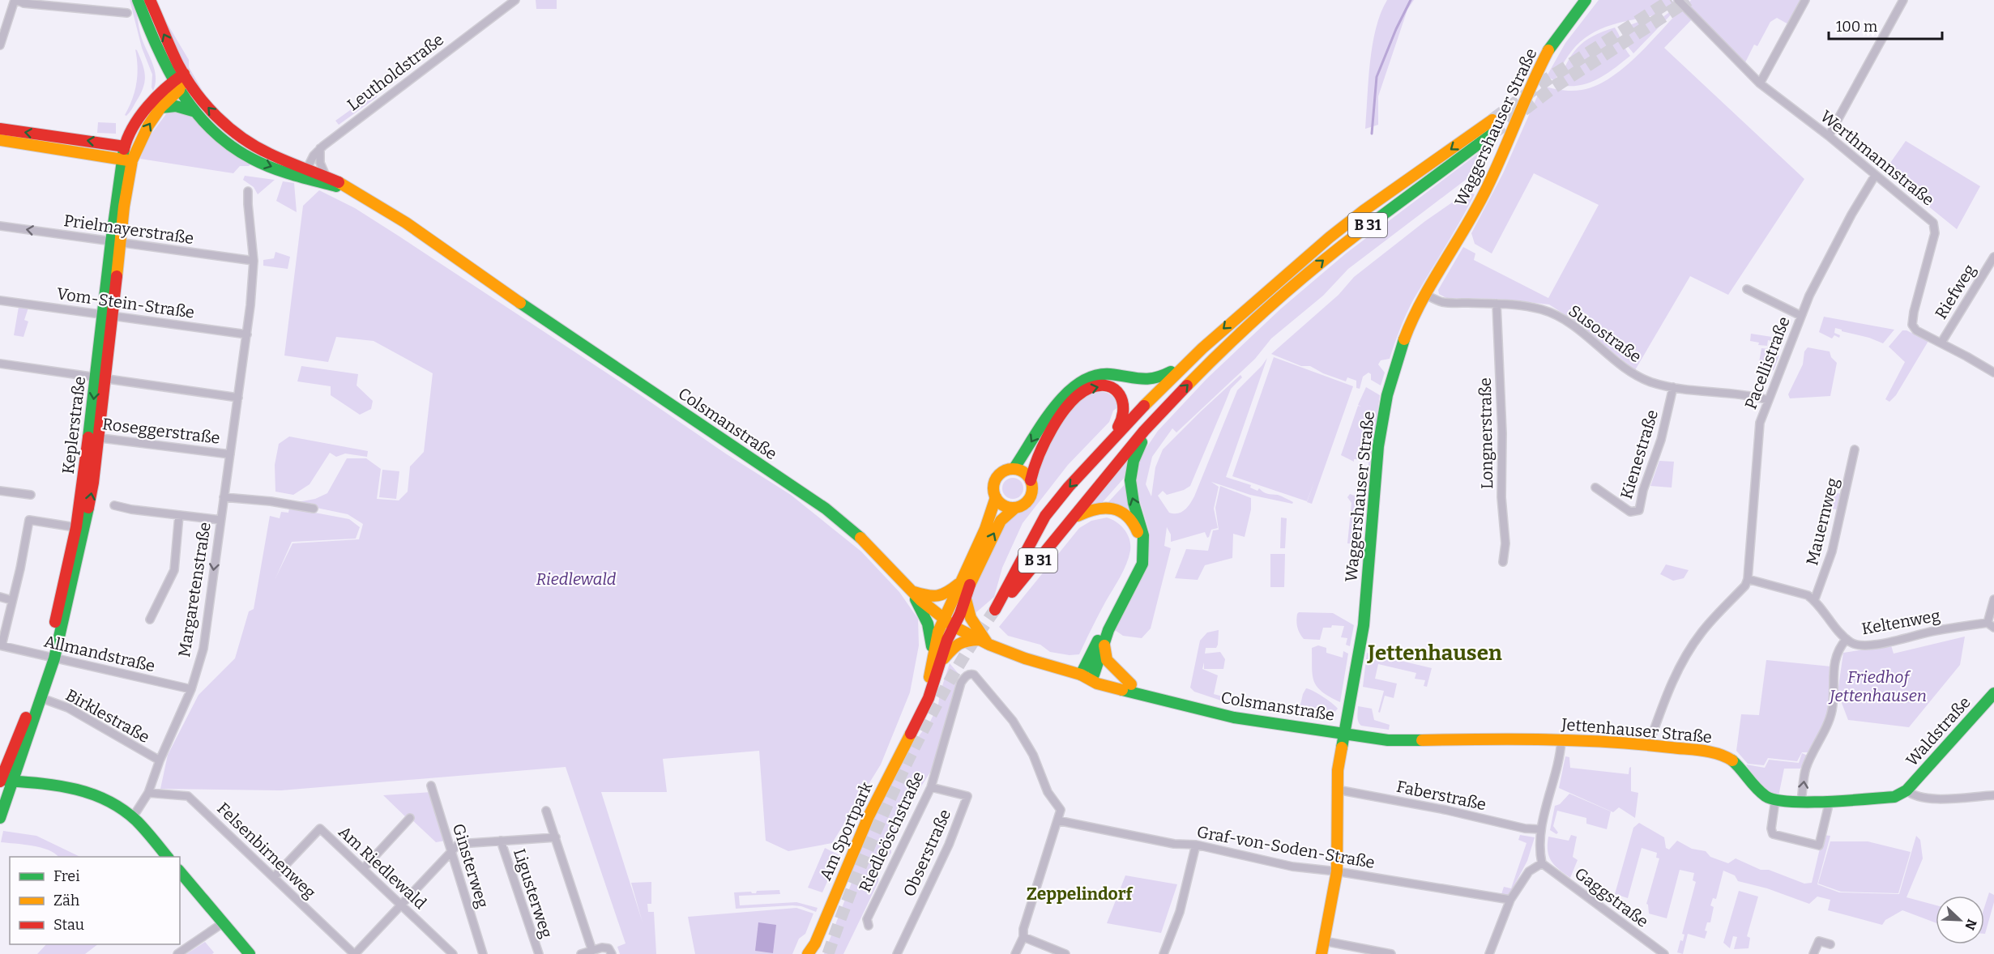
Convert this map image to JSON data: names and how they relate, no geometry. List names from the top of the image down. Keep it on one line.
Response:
{"streets":{"main road":["Waggershauser Straße","B 31","Colsmanstraße","Keplerstraße","Jettenhauser Straße","Waldstraße","Am Sportpark"],"street":["Leutholdstraße","Werthmannstraße","Prielmayerstraße","Riefweg","Vom-Stein-Straße","Susostraße","Pacellistraße","Roseggerstraße","Longnerstraße","Kienestraße","Mauernweg","Margaretenstraße","Keltenweg","Allmandstraße","Birklestraße","Faberstraße","Riedleöschstraße","Graf-von-Soden-Straße","Felsenbirnenweg","Obserstraße","Ginsterweg","Am Riedlewald","Ligusterweg","Gaggstraße"]},"crossings":[["Leutholdstraße","Colsmanstraße"],["Waggershauser Straße","Susostraße"],["Waggershauser Straße","Colsmanstraße"],["Waggershauser Straße","Jettenhauser Straße"],["Waggershauser Straße","Faberstraße"],["Waggershauser Straße","Graf-von-Soden-Straße"],["Werthmannstraße","Riefweg"],["Werthmannstraße","Pacellistraße"],["Prielmayerstraße","Keplerstraße"],["Prielmayerstraße","Margaretenstraße"],["Vom-Stein-Straße","Keplerstraße"],["Vom-Stein-Straße","Margaretenstraße"],["Susostraße","Pacellistraße"],["Susostraße","Longnerstraße"],["Susostraße","Kienestraße"],["Pacellistraße","Keltenweg"],["Colsmanstraße","Keplerstraße"],["Colsmanstraße","Jettenhauser Straße"],["Colsmanstraße","Am Sportpark"],["Keplerstraße","Roseggerstraße"],["Keplerstraße","Allmandstraße"],["Keplerstraße","Birklestraße"],["Roseggerstraße","Margaretenstraße"],["Mauernweg","Keltenweg"],["Margaretenstraße","Allmandstraße"],["Margaretenstraße","Birklestraße"],["Margaretenstraße","Felsenbirnenweg"],["Jettenhauser Straße","Waldstraße"],["Riedleöschstraße","Graf-von-Soden-Straße"],["Riedleöschstraße","Obserstraße"],["Felsenbirnenweg","Ginsterweg"],["Felsenbirnenweg","Am Riedlewald"]],"one_way":["Prielmayerstraße"],"districts":["Jettenhausen","Zeppelindorf"],"parks":["Riedlewald","Friedhof Jettenhausen"],"legend":["Frei","Zäh","Stau"],"scale_bar":"100 m","north":"bottom right"}
